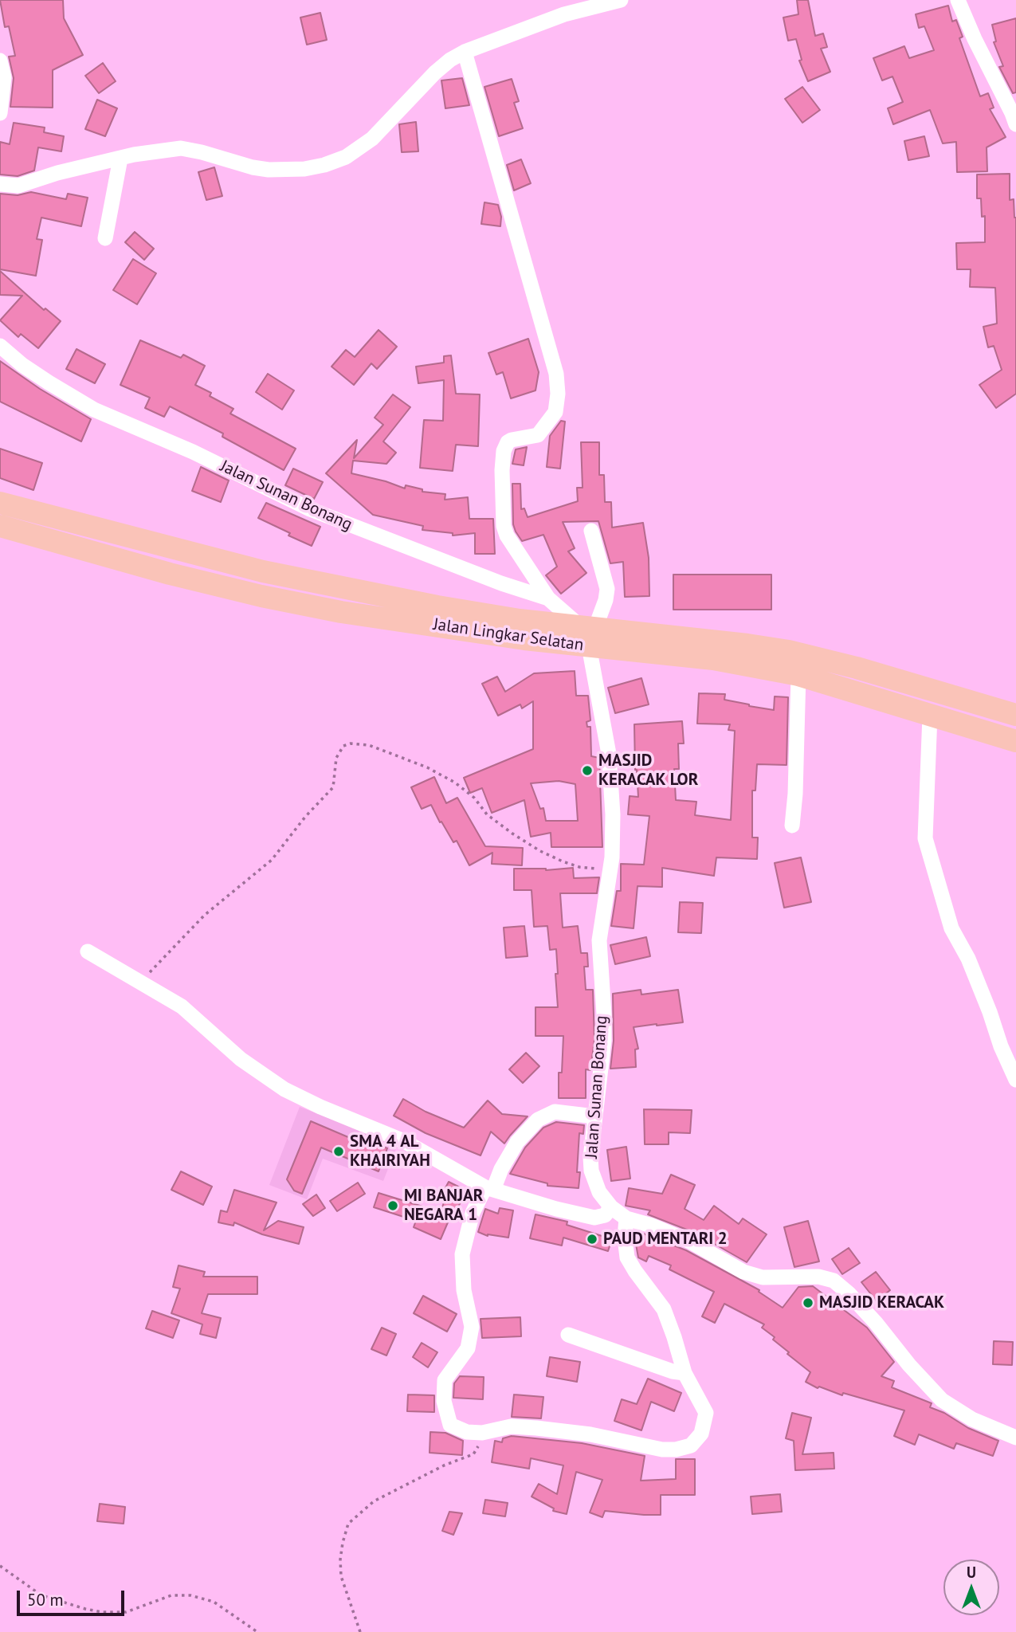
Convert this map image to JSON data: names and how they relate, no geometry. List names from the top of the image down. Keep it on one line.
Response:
{"streets":{"highway":["Jalan Lingkar Selatan"],"street":["Jalan Sunan Bonang"]},"crossings":[["Jalan Sunan Bonang","Jalan Lingkar Selatan"]],"places":["MASJID KERACAK LOR","SMA 4 AL KHAIRIYAH","MI BANJAR NEGARA 1","PAUD MENTARI 2","MASJID KERACAK"],"scale_bar":"50 m","north":"top"}
